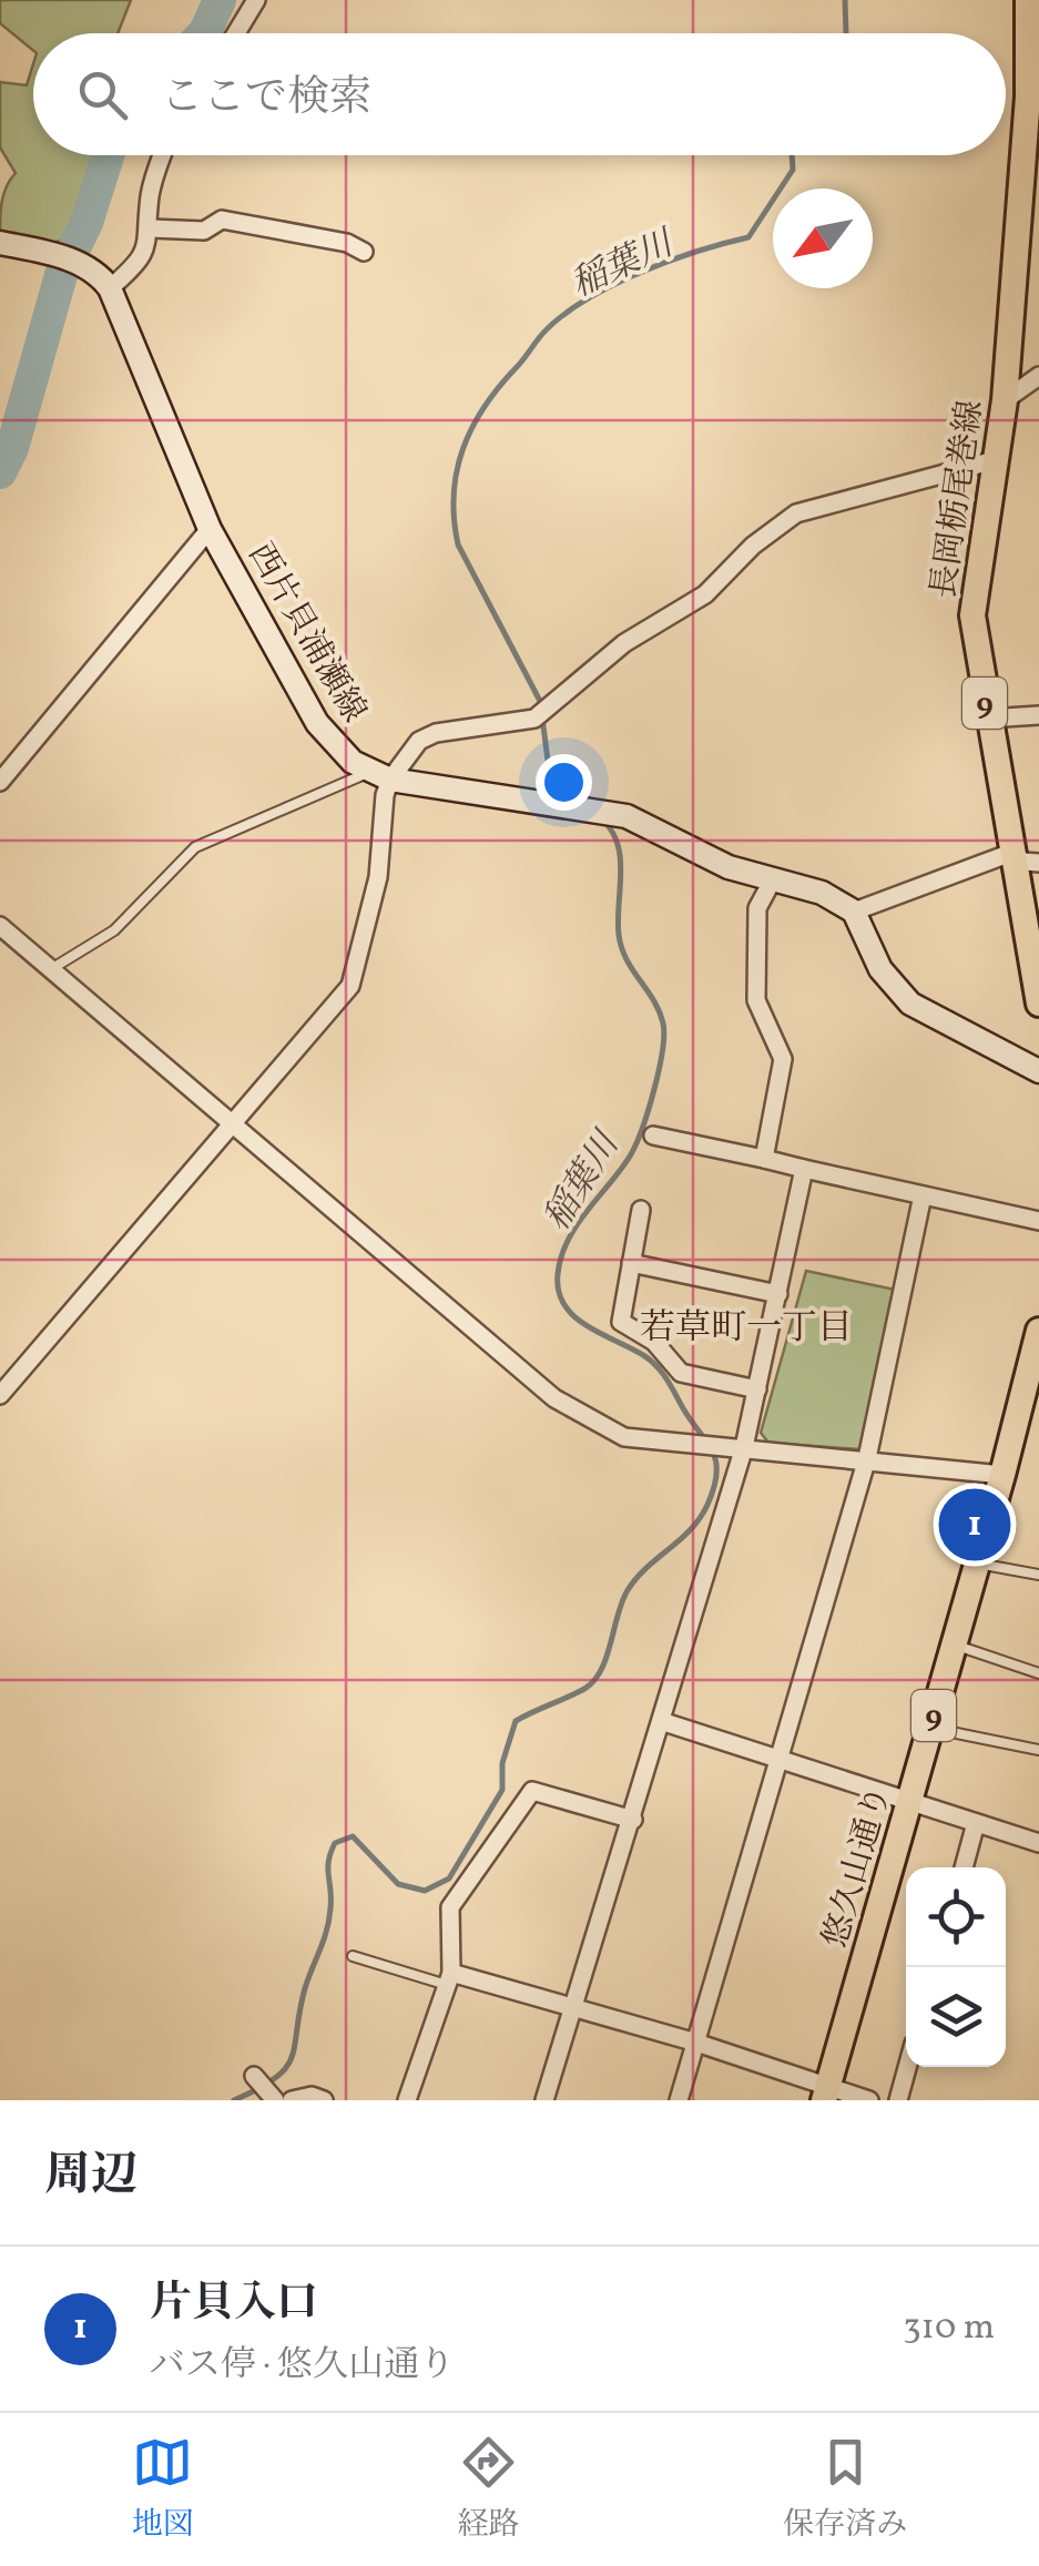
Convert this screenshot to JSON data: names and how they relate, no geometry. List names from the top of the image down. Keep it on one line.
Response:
{"streets":{"main road":["長岡栃尾巻線","西片貝浦瀬線","9","悠久山通り"]},"districts":["若草町一丁目"],"water":["稲葉川"],"north":"bottom left","page":{"search":"ここで検索","pins":"1","heading":"周辺","list":[{"mark":"1","name":"片貝入口","note":"バス停 · 悠久山通り","value":"310 m"}],"nav":["地図","経路","保存済み"]}}
